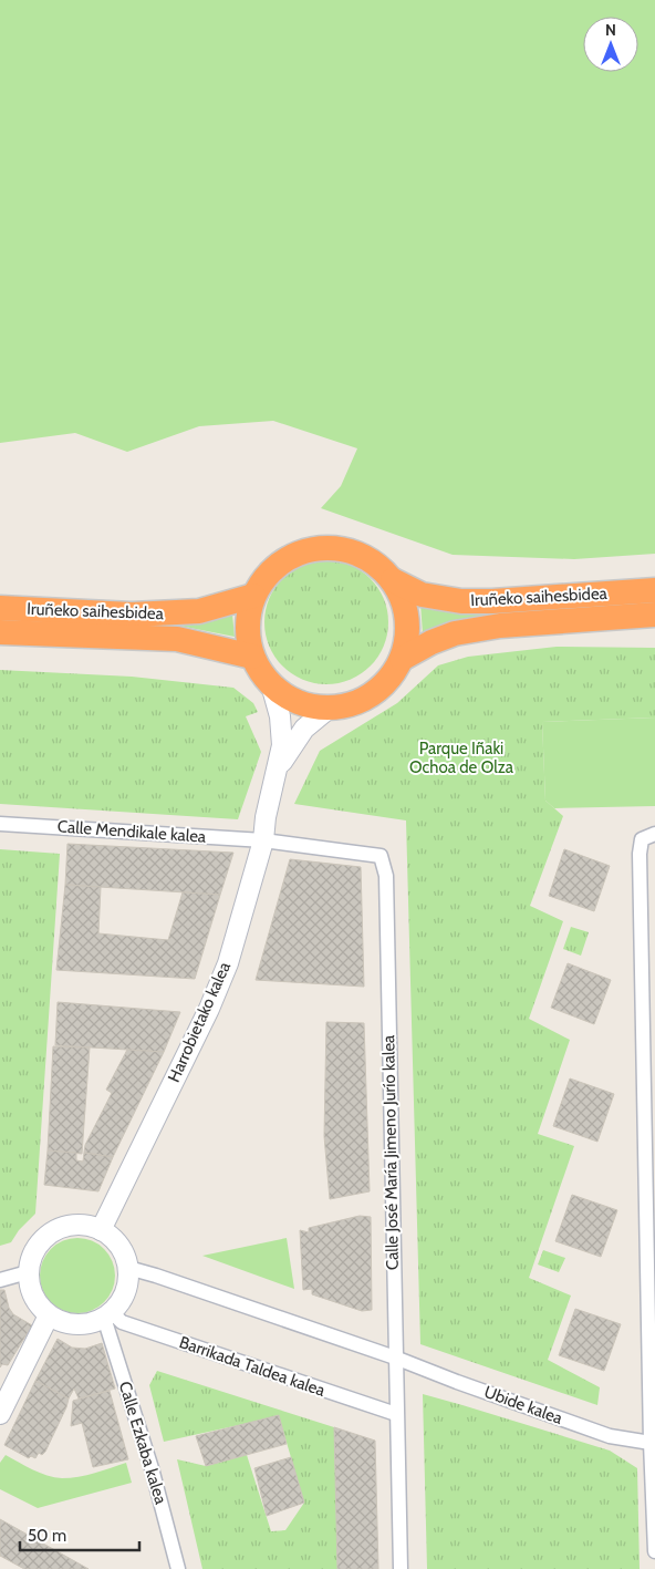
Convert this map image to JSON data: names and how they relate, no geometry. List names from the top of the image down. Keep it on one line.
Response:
{"streets":{"highway":["Iruñeko saihesbidea"],"main road":["Harrobietako kalea"],"street":["Calle Mendikale kalea","Calle José María Jimeno Jurío kalea","Barrikada Taldea kalea","Ubide kalea","Calle Ezkaba kalea"]},"crossings":[["Iruñeko saihesbidea","Harrobietako kalea"],["Calle Mendikale kalea","Harrobietako kalea"],["Calle Mendikale kalea","Calle José María Jimeno Jurío kalea"],["Harrobietako kalea","Calle José María Jimeno Jurío kalea"],["Harrobietako kalea","Barrikada Taldea kalea"],["Harrobietako kalea","Calle Ezkaba kalea"],["Calle José María Jimeno Jurío kalea","Barrikada Taldea kalea"],["Calle José María Jimeno Jurío kalea","Ubide kalea"],["Barrikada Taldea kalea","Calle Ezkaba kalea"]],"parks":["Parque Iñaki Ochoa de Olza"],"scale_bar":"50 m","north":"top"}
